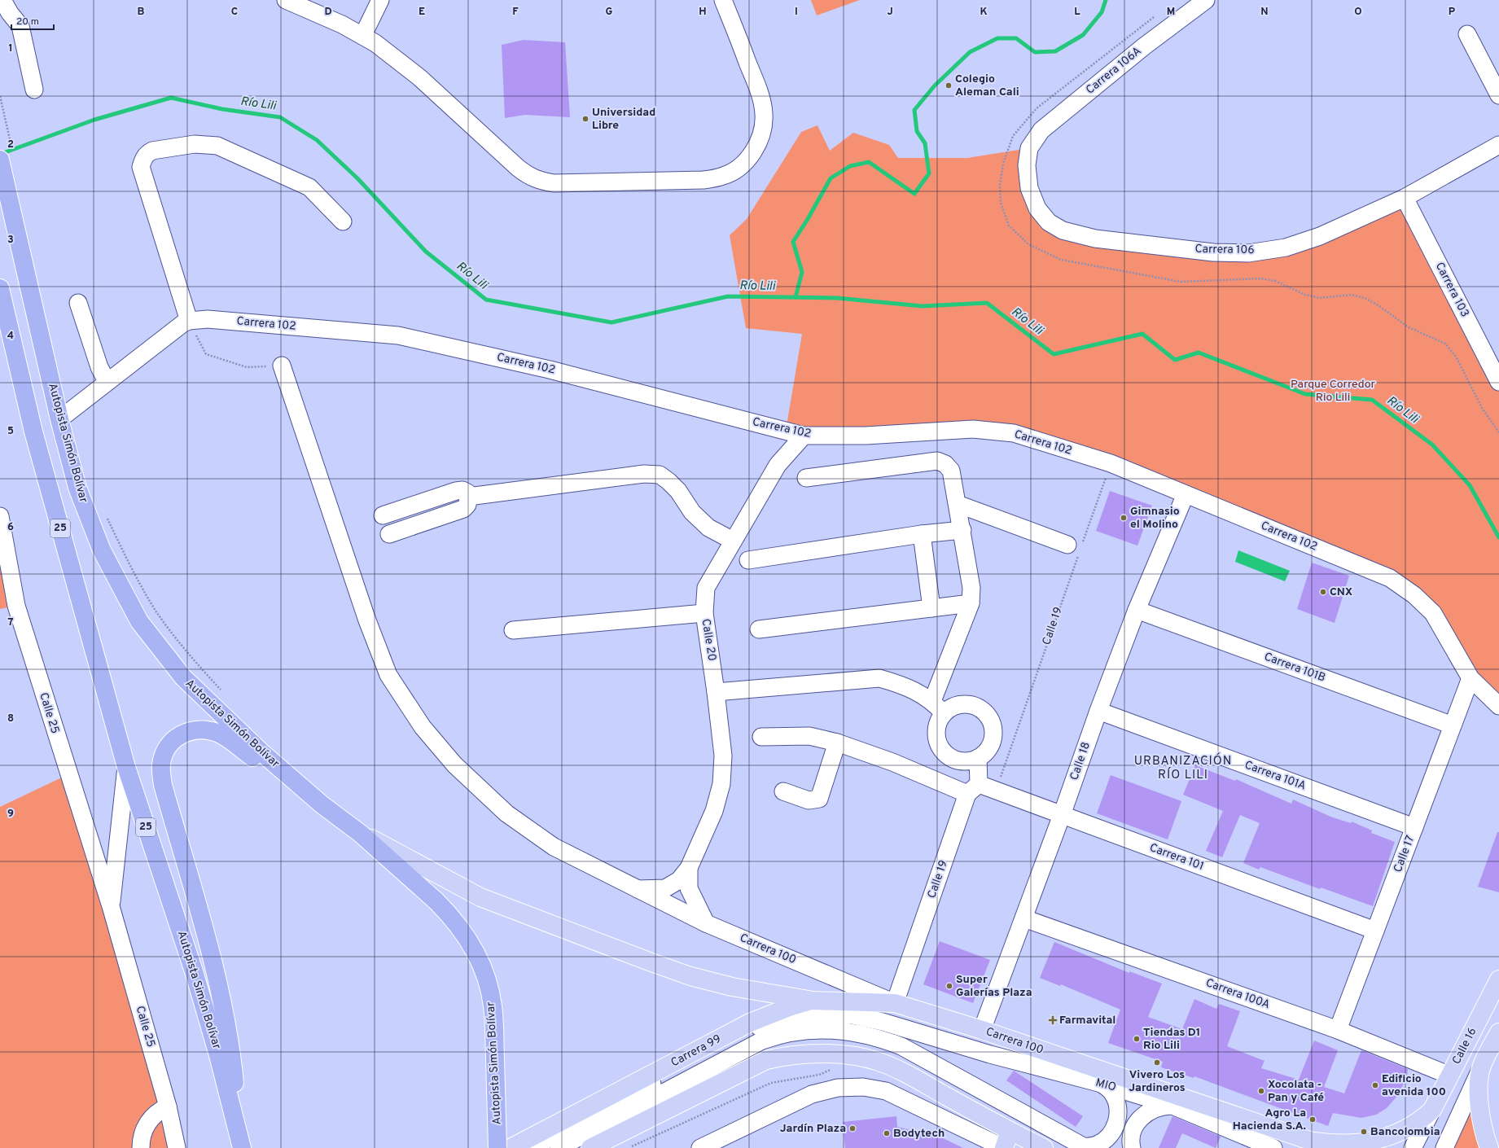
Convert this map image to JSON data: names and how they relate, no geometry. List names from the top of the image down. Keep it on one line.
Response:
{"streets":{"highway":["Autopista Simón Bolívar","25"],"main road":["Carrera 100","Calle 16","Carrera 99"],"street":["Carrera 106A","Carrera 106","Carrera 103","Carrera 102","Calle 19","Calle 20","Carrera 101B","Calle 25","Calle 18","Carrera 101A","Calle 17","Carrera 101","Carrera 100A","MIO"]},"crossings":[["Carrera 106A","Carrera 106"],["Carrera 106","Carrera 103"],["Carrera 102","Autopista Simón Bolívar"],["Carrera 102","Calle 19"],["Carrera 102","Calle 20"],["Carrera 102","Calle 18"],["Carrera 102","Calle 17"],["Autopista Simón Bolívar","Calle 25"],["Calle 19","Carrera 101"],["Calle 19","Carrera 100"],["Calle 19","Carrera 99"],["Calle 20","Carrera 100"],["Carrera 101B","Calle 18"],["Carrera 101B","Calle 17"],["Calle 18","Carrera 101A"],["Calle 18","Carrera 101"],["Calle 18","Carrera 100"],["Calle 18","Carrera 100A"],["Carrera 101A","Calle 17"],["Calle 17","Carrera 101"],["Calle 17","Carrera 100A"],["Carrera 100","Carrera 99"],["Carrera 100A","Calle 16"]],"districts":["URBANIZACIÓN RÍO LILI"],"water":["Río Lili"],"parks":["Parque Corredor Rio Lili"],"places":{"other":["Colegio Aleman Cali","Universidad Libre","Gimnasio el Molino","CNX","Super Galerías Plaza","Tiendas D1 Rio Lili","Vivero Los Jardineros","Edificio avenida 100","Xocolata - Pan y Café","Agro La Hacienda S.A.","Jardín Plaza","Bancolombia","Bodytech"],"health":["Farmavital"]},"scale_bar":"20 m","grid":{"columns":["B","C","D","E","F","G","H","I","J","K","L","M","N","O","P"],"rows":["1","2","3","4","5","6","7","8","9"]}}
